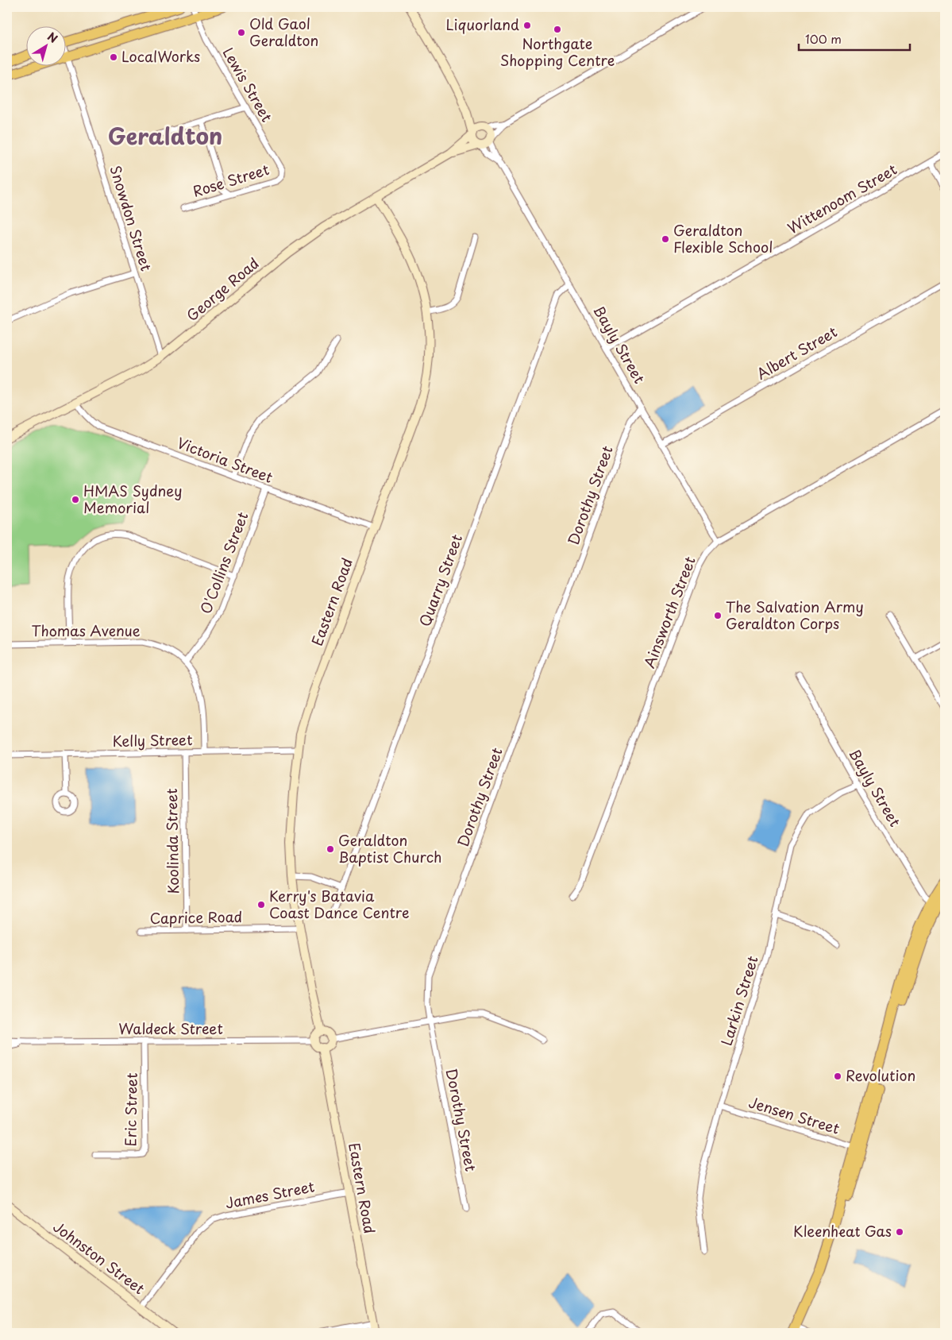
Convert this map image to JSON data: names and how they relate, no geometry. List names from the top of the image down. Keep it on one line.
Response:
{"streets":{"street":["Lewis Street","Rose Street","Wittenoom Street","Snowdon Street","George Road","Bayly Street","Albert Street","Victoria Street","Dorothy Street","O'Collins Street","Quarry Street","Eastern Road","Ainsworth Street","Thomas Avenue","Kelly Street","Koolinda Street","Caprice Road","Larkin Street","Waldeck Street","Eric Street","Jensen Street","James Street","Johnston Street"]},"crossings":[["Lewis Street","Rose Street"],["Wittenoom Street","Bayly Street"],["Snowdon Street","George Road"],["George Road","Bayly Street"],["George Road","Victoria Street"],["George Road","Eastern Road"],["Bayly Street","Albert Street"],["Bayly Street","Dorothy Street"],["Bayly Street","Quarry Street"],["Bayly Street","Ainsworth Street"],["Bayly Street","Larkin Street"],["Victoria Street","O'Collins Street"],["Victoria Street","Eastern Road"],["O'Collins Street","Thomas Avenue"],["Eastern Road","Kelly Street"],["Eastern Road","Caprice Road"],["Eastern Road","Waldeck Street"],["Eastern Road","James Street"],["Thomas Avenue","Kelly Street"],["Kelly Street","Koolinda Street"],["Koolinda Street","Caprice Road"],["Larkin Street","Jensen Street"],["Waldeck Street","Eric Street"],["James Street","Johnston Street"]],"districts":["Geraldton"],"places":["Liquorland","Northgate Shopping Centre","Old Gaol Geraldton","LocalWorks","Geraldton Flexible School","HMAS Sydney Memorial","The Salvation Army Geraldton Corps","Geraldton Baptist Church","Kerry's Batavia Coast Dance Centre","Revolution","Kleenheat Gas"],"scale_bar":"100 m","north":"top right"}
